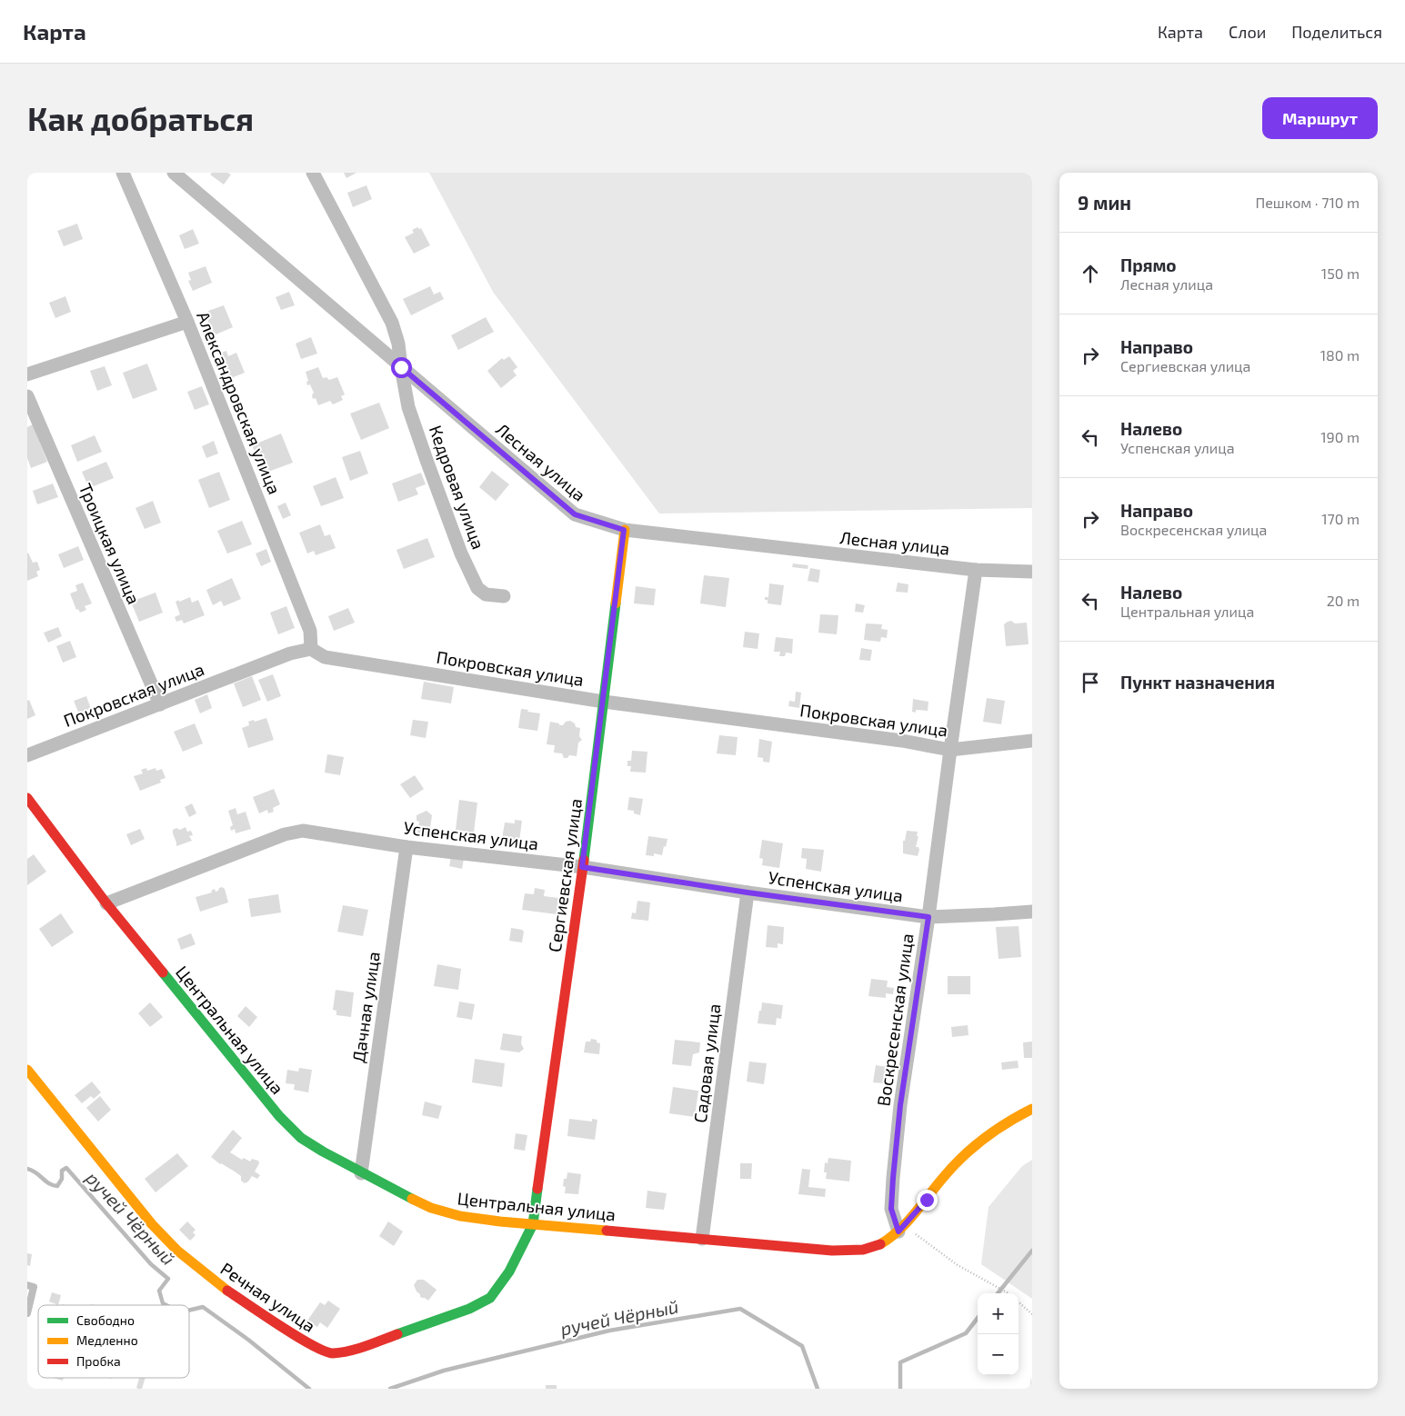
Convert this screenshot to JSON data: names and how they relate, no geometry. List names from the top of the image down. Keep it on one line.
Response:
{"streets":{"street":["Александровская улица","Лесная улица","Кедровая улица","Троицкая улица","Покровская улица","Успенская улица","Сергиевская улица","Дачная улица","Воскресенская улица","Центральная улица","Садовая улица","Речная улица"]},"crossings":[["Александровская улица","Покровская улица"],["Лесная улица","Кедровая улица"],["Лесная улица","Сергиевская улица"],["Лесная улица","Воскресенская улица"],["Троицкая улица","Покровская улица"],["Покровская улица","Сергиевская улица"],["Покровская улица","Воскресенская улица"],["Успенская улица","Сергиевская улица"],["Успенская улица","Дачная улица"],["Успенская улица","Воскресенская улица"],["Успенская улица","Центральная улица"],["Успенская улица","Садовая улица"],["Сергиевская улица","Центральная улица"],["Сергиевская улица","Речная улица"],["Дачная улица","Центральная улица"],["Воскресенская улица","Центральная улица"],["Центральная улица","Садовая улица"],["Центральная улица","Речная улица"]],"water":["ручей Чёрный"],"legend":["Свободно","Медленно","Пробка"],"page":{"header":"Карта","nav":["Карта","Слои","Поделиться"],"buttons":"Маршрут","title":"Как добраться","heading":["9 мин","Пешком · 710 m"],"list":[["Прямо","Лесная улица","150 m"],["Направо","Сергиевская улица","180 m"],["Налево","Успенская улица","190 m"],["Направо","Воскресенская улица","170 m"],["Налево","Центральная улица","20 m"],"Пункт назначения"],"map_buttons":["+","−"]}}
